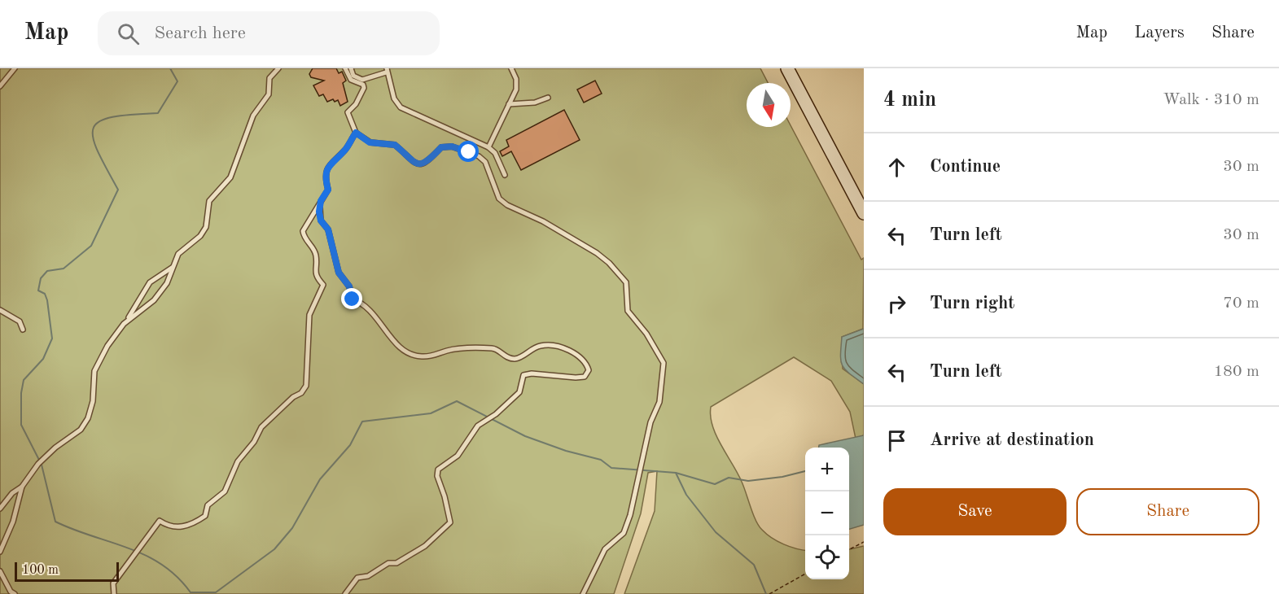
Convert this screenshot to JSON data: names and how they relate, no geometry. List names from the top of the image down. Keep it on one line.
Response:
{"scale_bar":"100 m","north":"bottom","page":{"header":"Map","search":"Search here","nav":["Map","Layers","Share"],"heading":["4 min","Walk · 310 m"],"list":[["Continue","30 m"],["Turn left","30 m"],["Turn right","70 m"],["Turn left","180 m"],"Arrive at destination"],"map_buttons":["+","−"],"buttons":["Save","Share"],"scale":"100 m"}}
